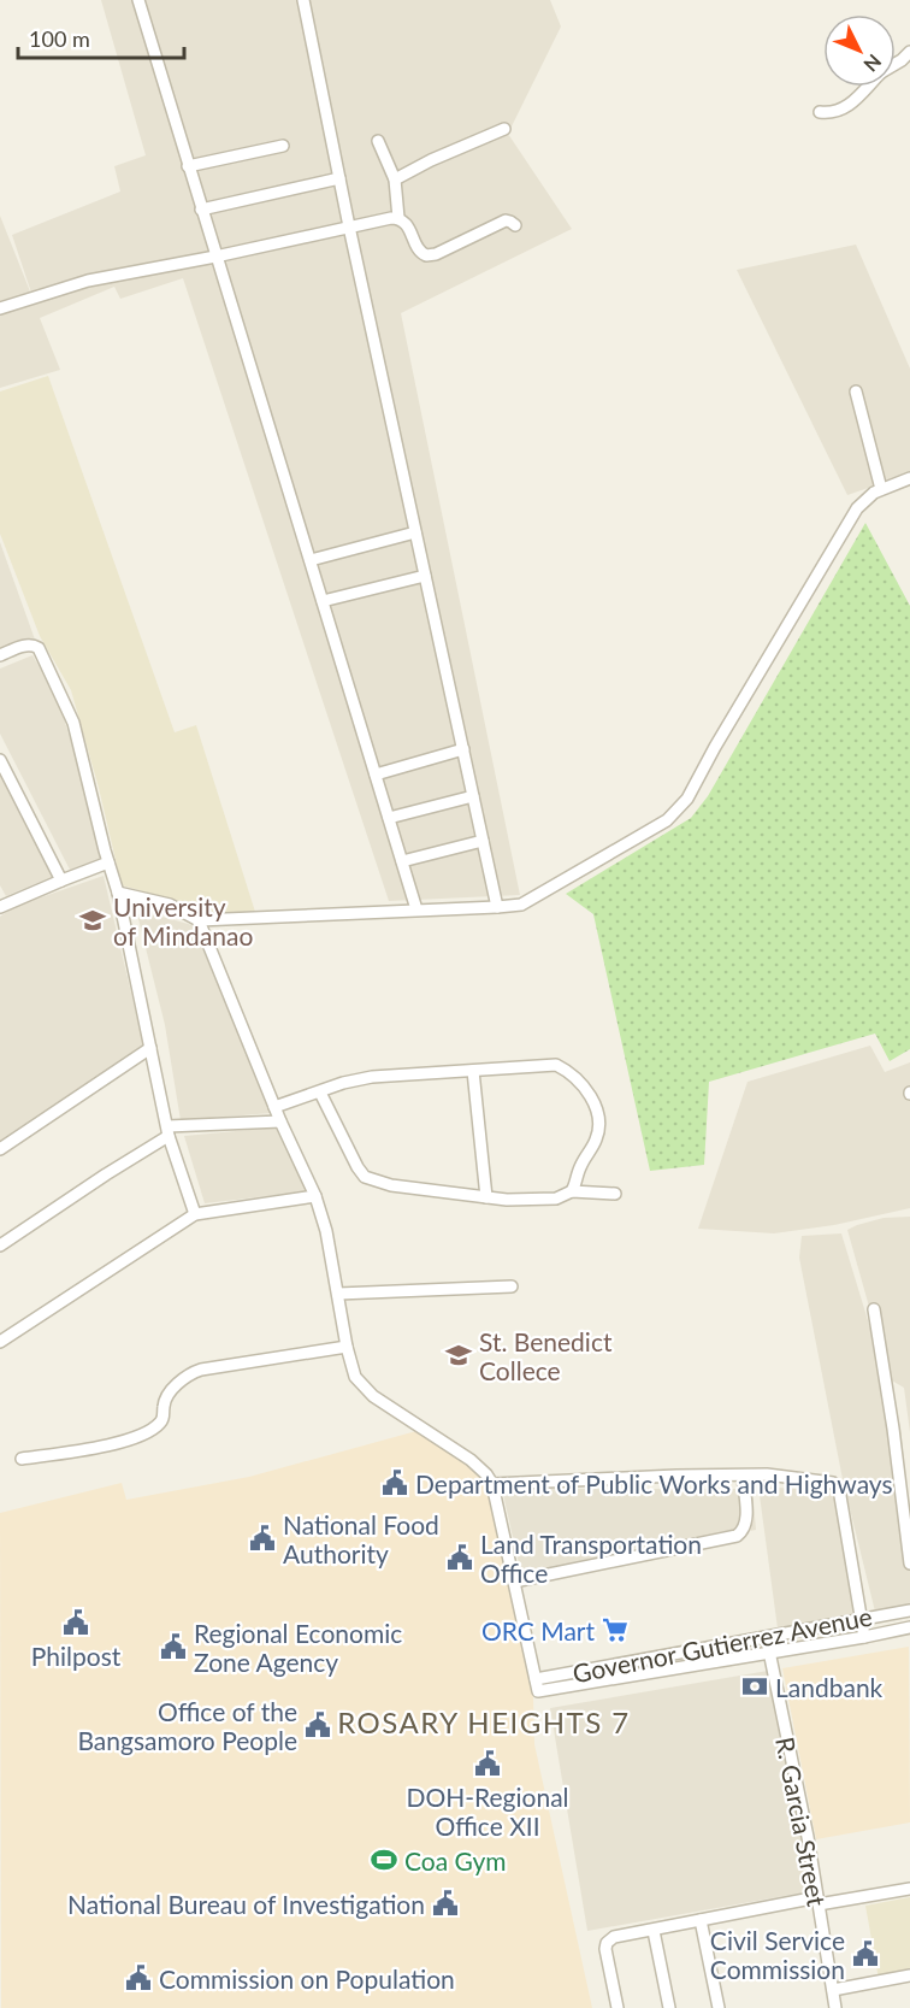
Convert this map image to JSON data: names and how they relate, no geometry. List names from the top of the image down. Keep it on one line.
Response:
{"streets":{"street":["Governor Gutierrez Avenue","R. Garcia Street"]},"crossings":[["Governor Gutierrez Avenue","R. Garcia Street"]],"districts":["ROSARY HEIGHTS 7"],"places":{"school or university":["University of Mindanao","St. Benedict Collece"],"public building":["Department of Public Works and Highways","National Food Authority","Land Transportation Office","Philpost","Regional Economic Zone Agency","Office of the Bangsamoro People","DOH-Regional Office XII","National Bureau of Investigation","Civil Service Commission","Commission on Population"],"supermarket":["ORC Mart"],"bank":["Landbank"],"sports":["Coa Gym"]},"scale_bar":"100 m","north":"bottom right"}
